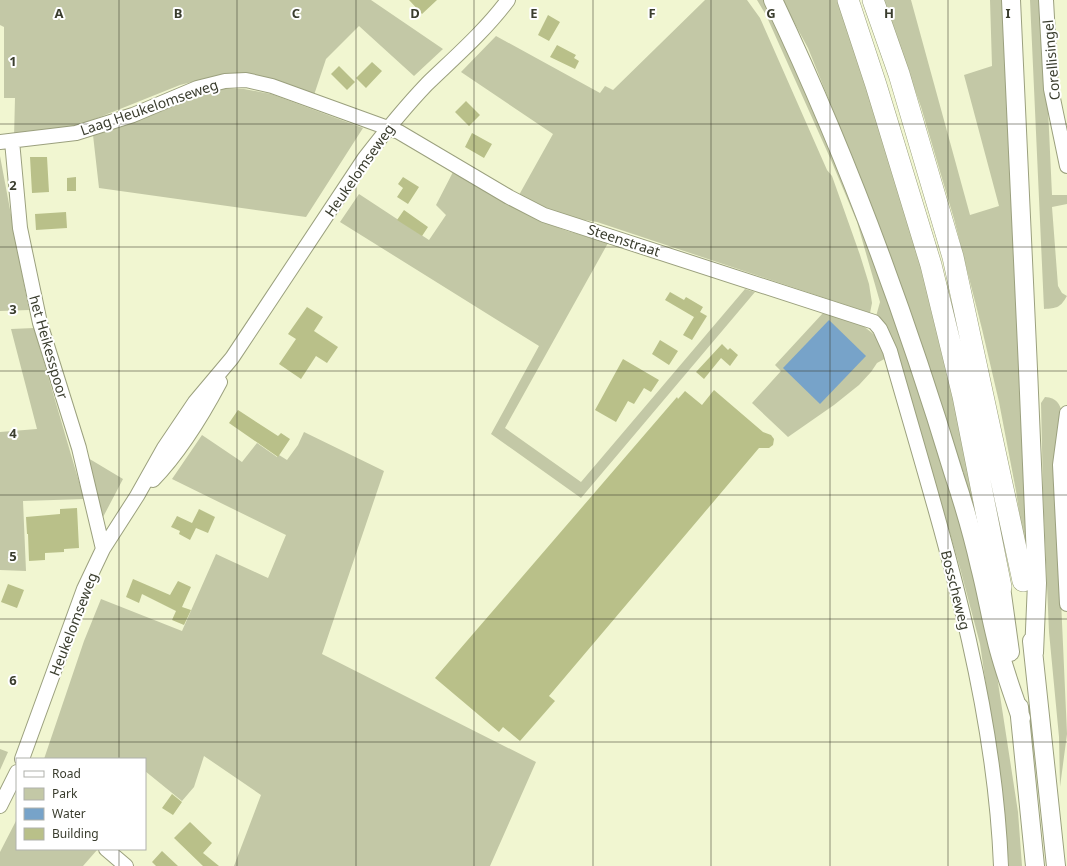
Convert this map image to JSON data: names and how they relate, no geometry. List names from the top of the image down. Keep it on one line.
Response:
{"streets":{"street":["Corellisingel","Laag Heukelomseweg","Heukelomseweg","Steenstraat","het Heikesspoor","Bosscheweg"]},"crossings":[["Laag Heukelomseweg","Heukelomseweg"],["Laag Heukelomseweg","Steenstraat"],["Laag Heukelomseweg","het Heikesspoor"],["Heukelomseweg","Steenstraat"],["Heukelomseweg","het Heikesspoor"],["Steenstraat","Bosscheweg"]],"legend":["Road","Park","Water","Building"],"grid":{"columns":["A","B","C","D","E","F","G","H","I"],"rows":["1","2","3","4","5","6"]}}
